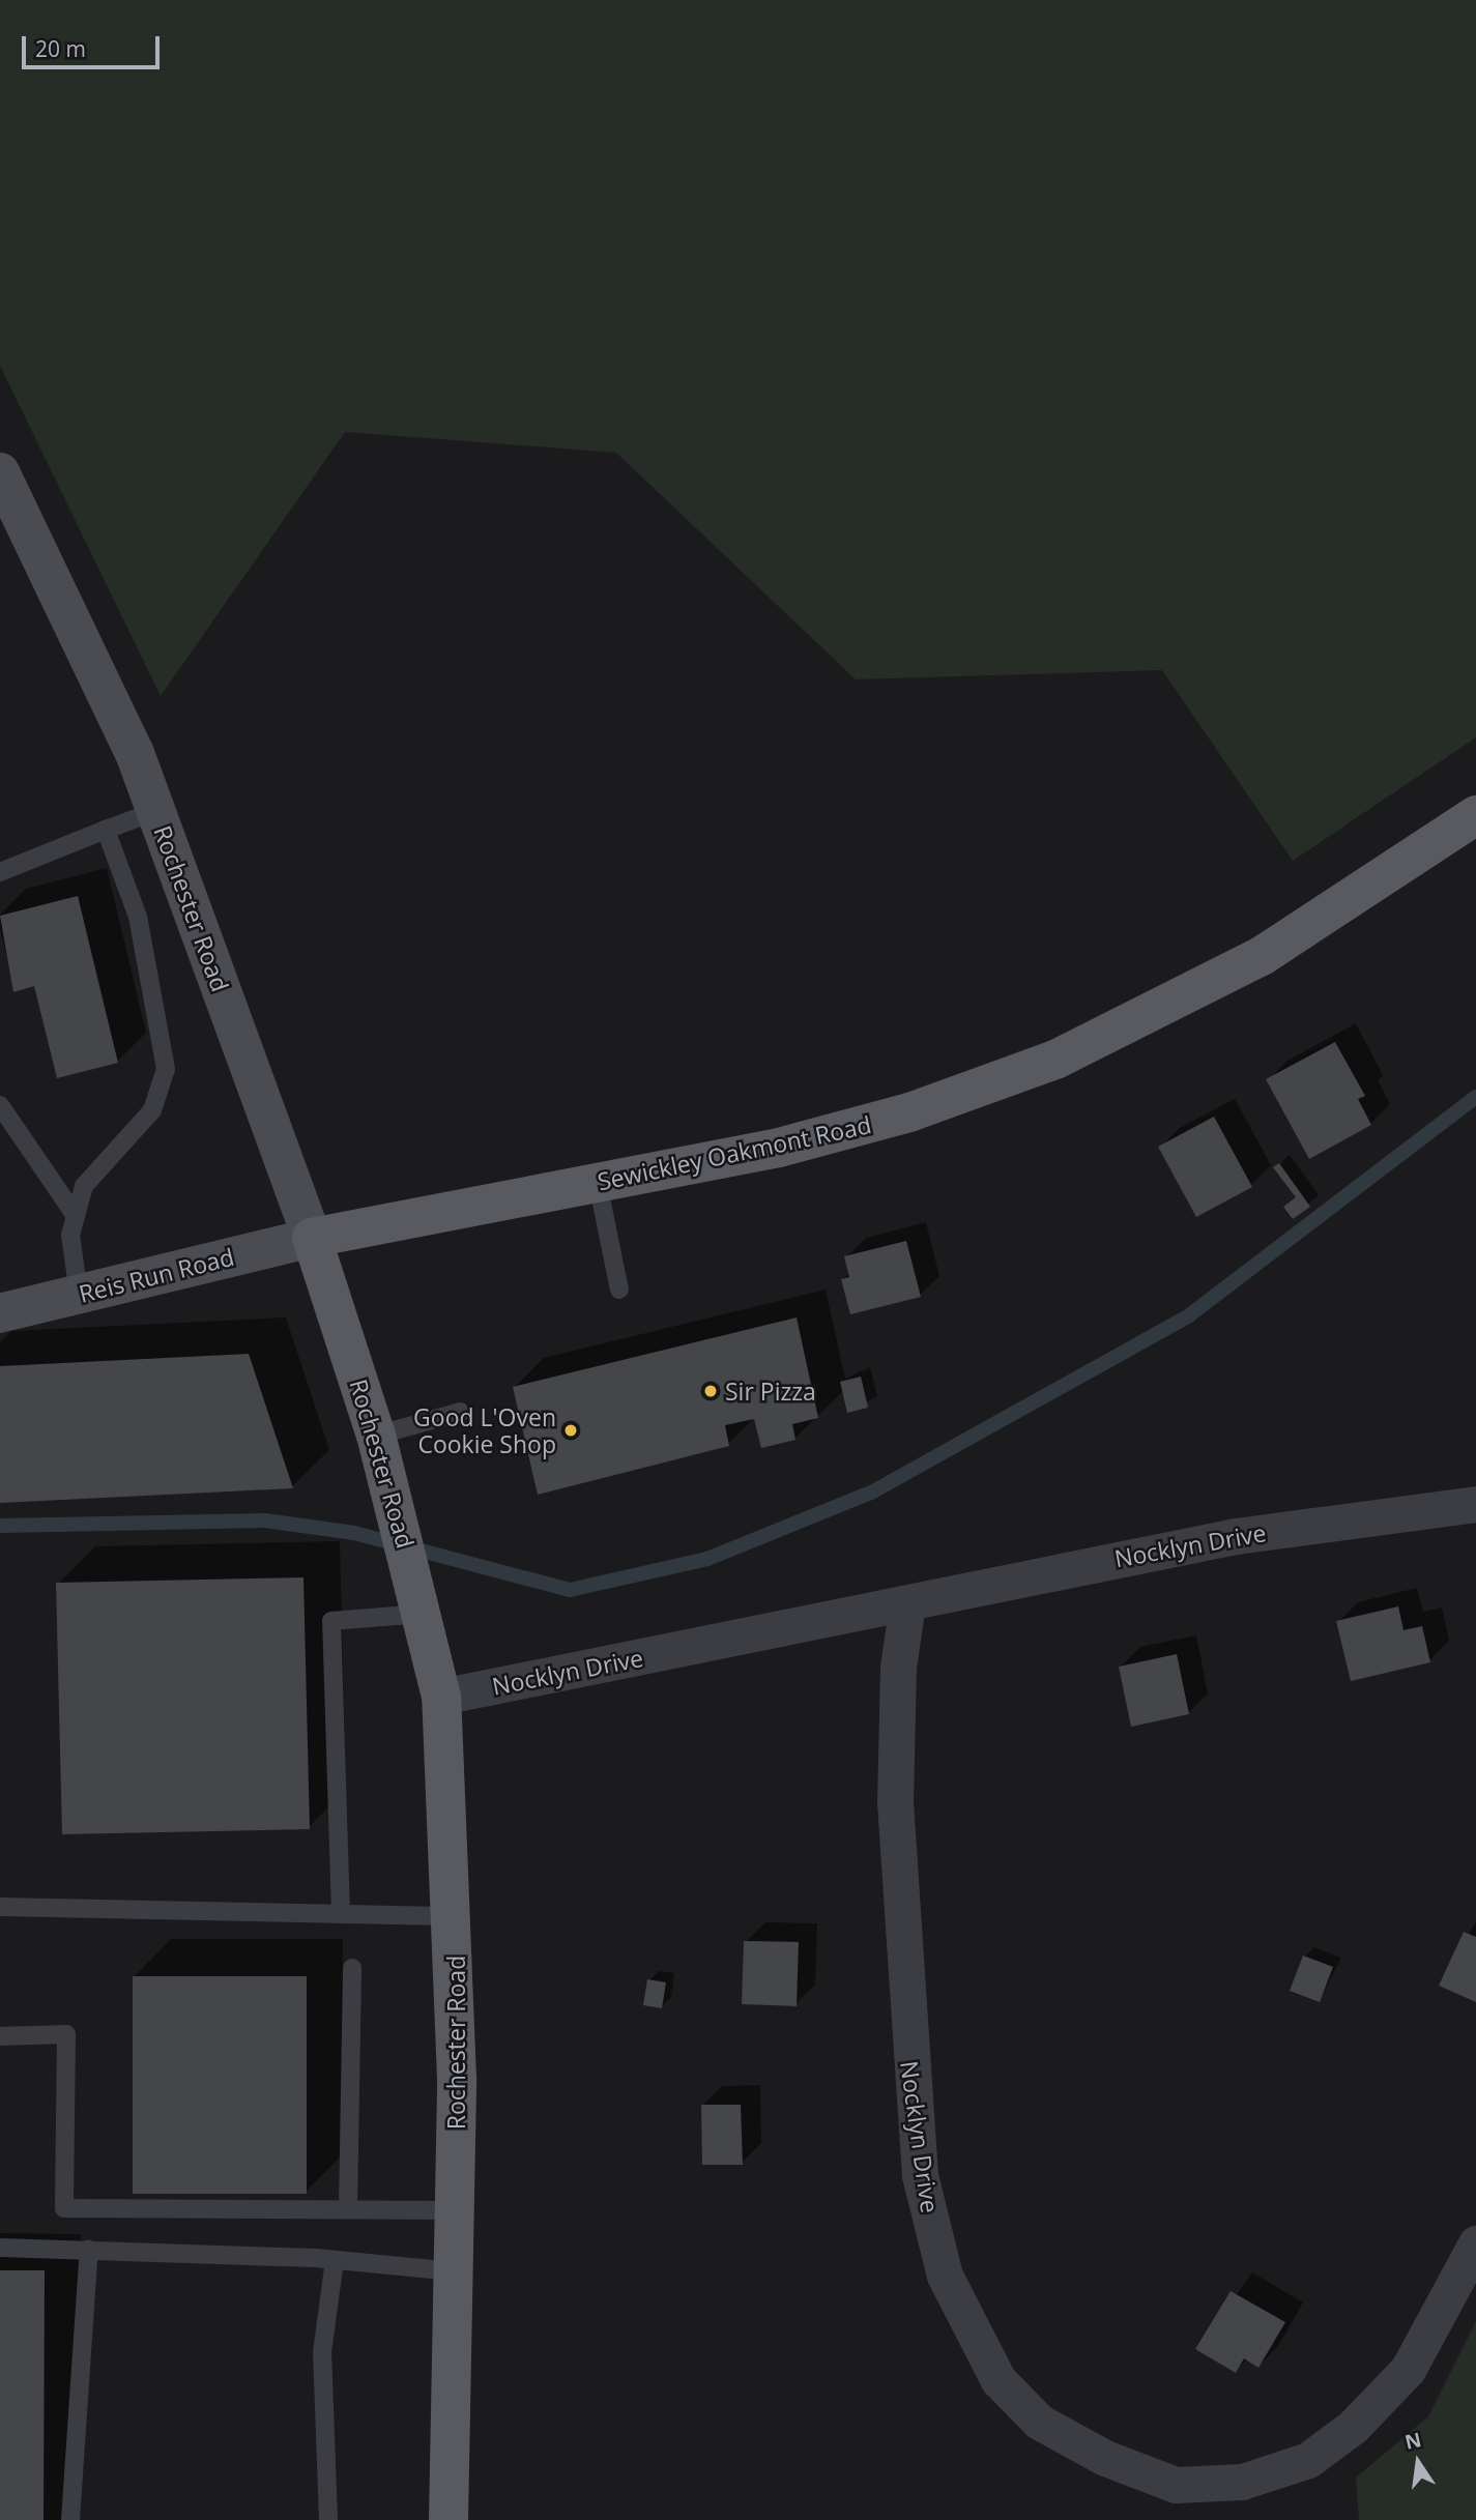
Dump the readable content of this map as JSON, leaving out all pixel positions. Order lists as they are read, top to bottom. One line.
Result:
{"streets":{"main road":["Rochester Road","Sewickley Oakmont Road"],"street":["Reis Run Road","Nocklyn Drive"]},"crossings":[["Rochester Road","Sewickley Oakmont Road"],["Rochester Road","Reis Run Road"],["Rochester Road","Nocklyn Drive"],["Sewickley Oakmont Road","Reis Run Road"]],"places":["Sir Pizza","Good L'Oven Cookie Shop"],"scale_bar":"20 m","north":"top"}
